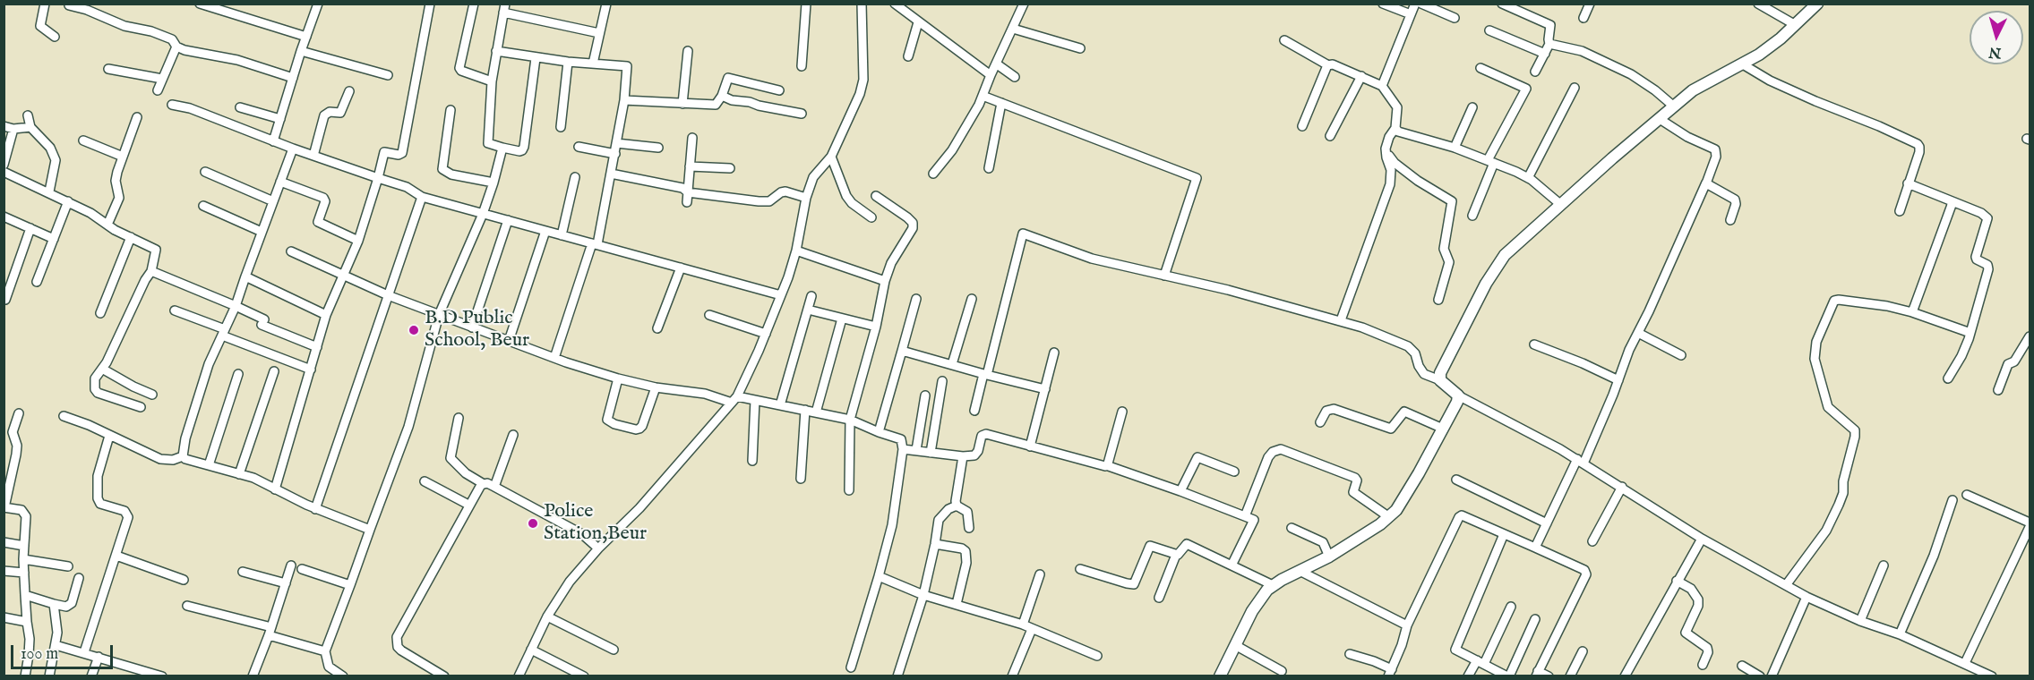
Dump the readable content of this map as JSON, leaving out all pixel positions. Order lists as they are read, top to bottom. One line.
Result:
{"places":["B.D Public School, Beur","Police Station,Beur"],"scale_bar":"100 m","north":"bottom"}
